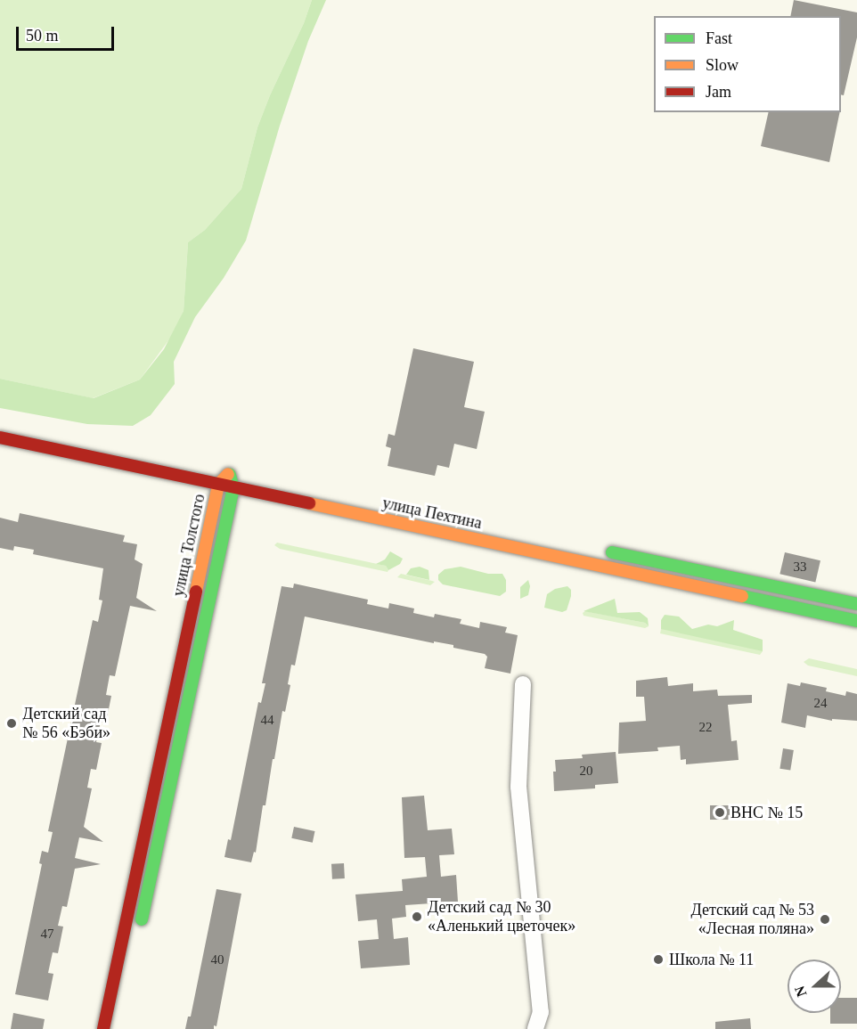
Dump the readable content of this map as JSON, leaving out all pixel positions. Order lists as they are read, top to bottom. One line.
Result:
{"streets":{"street":["улица Пехтина","улица Толстого"]},"crossings":[["улица Пехтина","улица Толстого"]],"places":["Детский сад № 56 «Бэби»","ВНС № 15","Детский сад № 30 «Аленький цветочек»","Детский сад № 53 «Лесная поляна»","Школа № 11"],"house_numbers":["33","24","44","22","20","47","40"],"legend":["Fast","Slow","Jam"],"scale_bar":"50 m","north":"left"}
